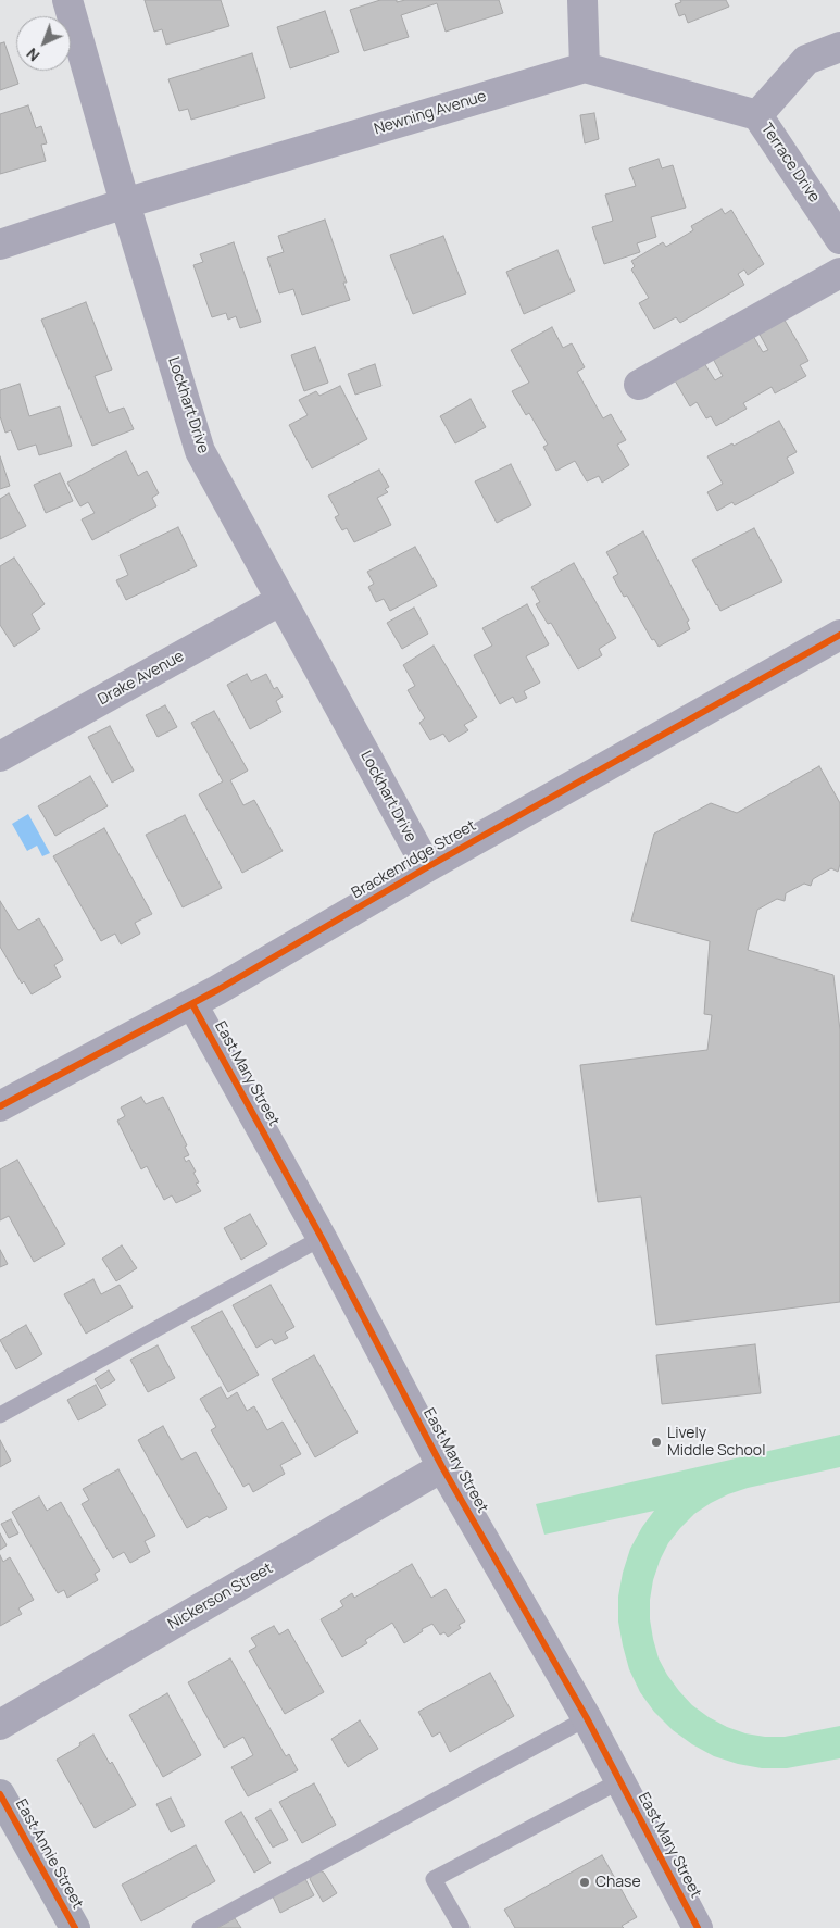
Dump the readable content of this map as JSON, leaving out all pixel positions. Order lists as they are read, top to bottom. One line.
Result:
{"streets":{"street":["Newning Avenue","Terrace Drive","Lockhart Drive","Drake Avenue","Brackenridge Street","East Mary Street","Nickerson Street","East Annie Street"]},"crossings":[["Newning Avenue","Lockhart Drive"],["Lockhart Drive","Drake Avenue"],["Lockhart Drive","Brackenridge Street"],["Brackenridge Street","East Mary Street"],["East Mary Street","Nickerson Street"]],"places":["Lively Middle School","Chase"],"north":"bottom left"}
